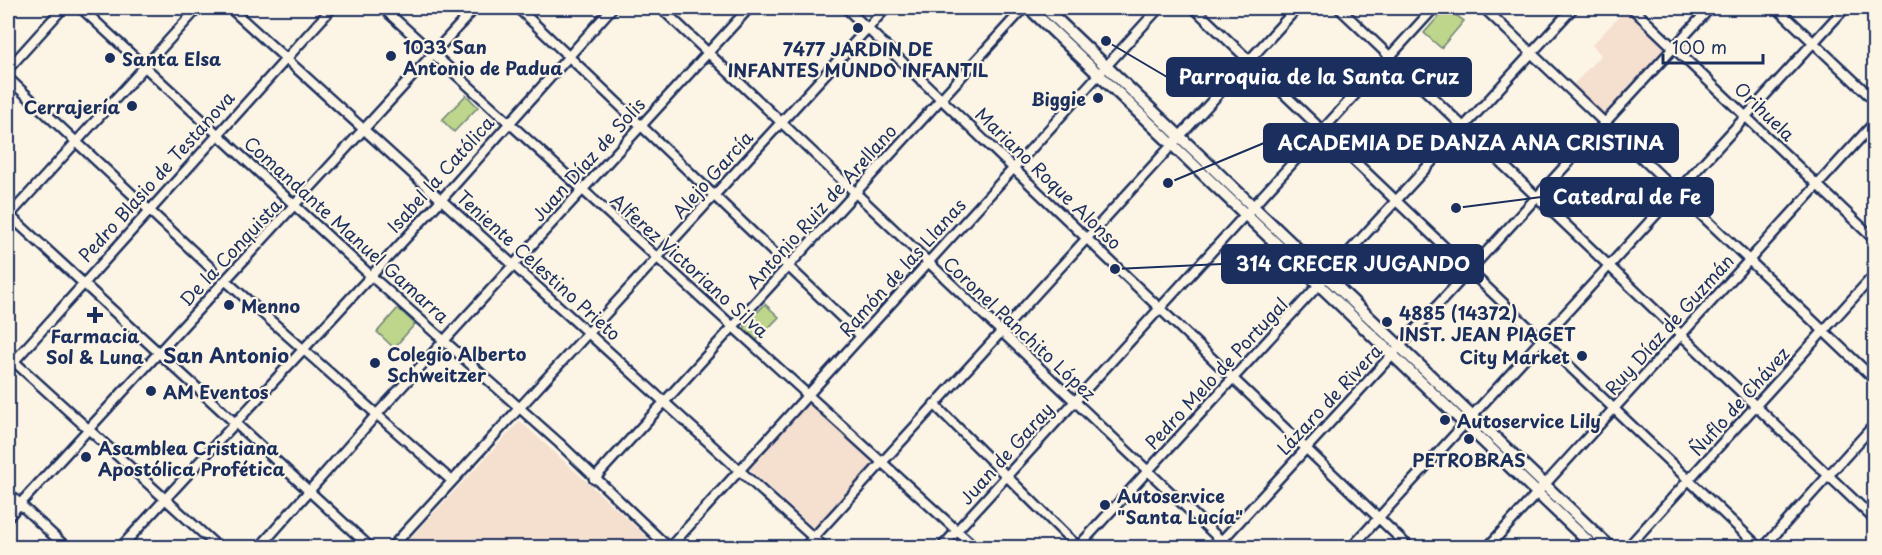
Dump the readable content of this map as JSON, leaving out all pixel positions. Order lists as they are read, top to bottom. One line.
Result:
{"streets":{"street":["Orihuela","Juan Díaz de Solis","Isabel la Católica","Alejo García","Pedro Blasio de Testanova","Mariano Roque Alonso","Antonio Ruiz de Arellano","Comandante Manuel Gamarra","De la Conquista","Teniente Celestino Prieto","Alferez Victoriano Silva","Ramón de las Llanas","Ruy Díaz de Guzmán","Coronel Panchito López","Pedro Melo de Portugal","Lázaro de Rivera","Ñuflo de Chávez","Juan de Garay"]},"crossings":[["Orihuela","Ruy Díaz de Guzmán"],["Orihuela","Lázaro de Rivera"],["Juan Díaz de Solis","Comandante Manuel Gamarra"],["Juan Díaz de Solis","Teniente Celestino Prieto"],["Juan Díaz de Solis","Alferez Victoriano Silva"],["Juan Díaz de Solis","Coronel Panchito López"],["Isabel la Católica","Comandante Manuel Gamarra"],["Isabel la Católica","Teniente Celestino Prieto"],["Isabel la Católica","Alferez Victoriano Silva"],["Alejo García","Mariano Roque Alonso"],["Alejo García","Comandante Manuel Gamarra"],["Alejo García","Teniente Celestino Prieto"],["Alejo García","Alferez Victoriano Silva"],["Alejo García","Coronel Panchito López"],["Pedro Blasio de Testanova","Comandante Manuel Gamarra"],["Pedro Blasio de Testanova","Teniente Celestino Prieto"],["Mariano Roque Alonso","Antonio Ruiz de Arellano"],["Mariano Roque Alonso","Ramón de las Llanas"],["Mariano Roque Alonso","Pedro Melo de Portugal"],["Mariano Roque Alonso","Lázaro de Rivera"],["Mariano Roque Alonso","Juan de Garay"],["Antonio Ruiz de Arellano","Comandante Manuel Gamarra"],["Antonio Ruiz de Arellano","Teniente Celestino Prieto"],["Antonio Ruiz de Arellano","Alferez Victoriano Silva"],["Antonio Ruiz de Arellano","Coronel Panchito López"],["Comandante Manuel Gamarra","De la Conquista"],["Comandante Manuel Gamarra","Ramón de las Llanas"],["De la Conquista","Teniente Celestino Prieto"],["De la Conquista","Alferez Victoriano Silva"],["Teniente Celestino Prieto","Ramón de las Llanas"],["Alferez Victoriano Silva","Ramón de las Llanas"],["Alferez Victoriano Silva","Juan de Garay"],["Ramón de las Llanas","Coronel Panchito López"],["Coronel Panchito López","Pedro Melo de Portugal"],["Coronel Panchito López","Lázaro de Rivera"],["Coronel Panchito López","Juan de Garay"]],"districts":["San Antonio"],"places":{"other":["7477 JARDIN DE INFANTES MUNDO INFANTIL","Parroquia de la Santa Cruz","1033 San Antonio de Padua","Santa Elsa","Biggie","Cerrajería","ACADEMIA DE DANZA ANA CRISTINA","Catedral de Fe","314 CRECER JUGANDO","Menno","4885 (14372) INST. JEAN PIAGET","City Market","Colegio Alberto Schweitzer","AM Eventos","Autoservice Lily","PETROBRAS","Asamblea Cristiana Apostólica Profética","Autoservice \"Santa Lucía\""],"health":["Farmacia Sol & Luna"]},"scale_bar":"100 m"}
